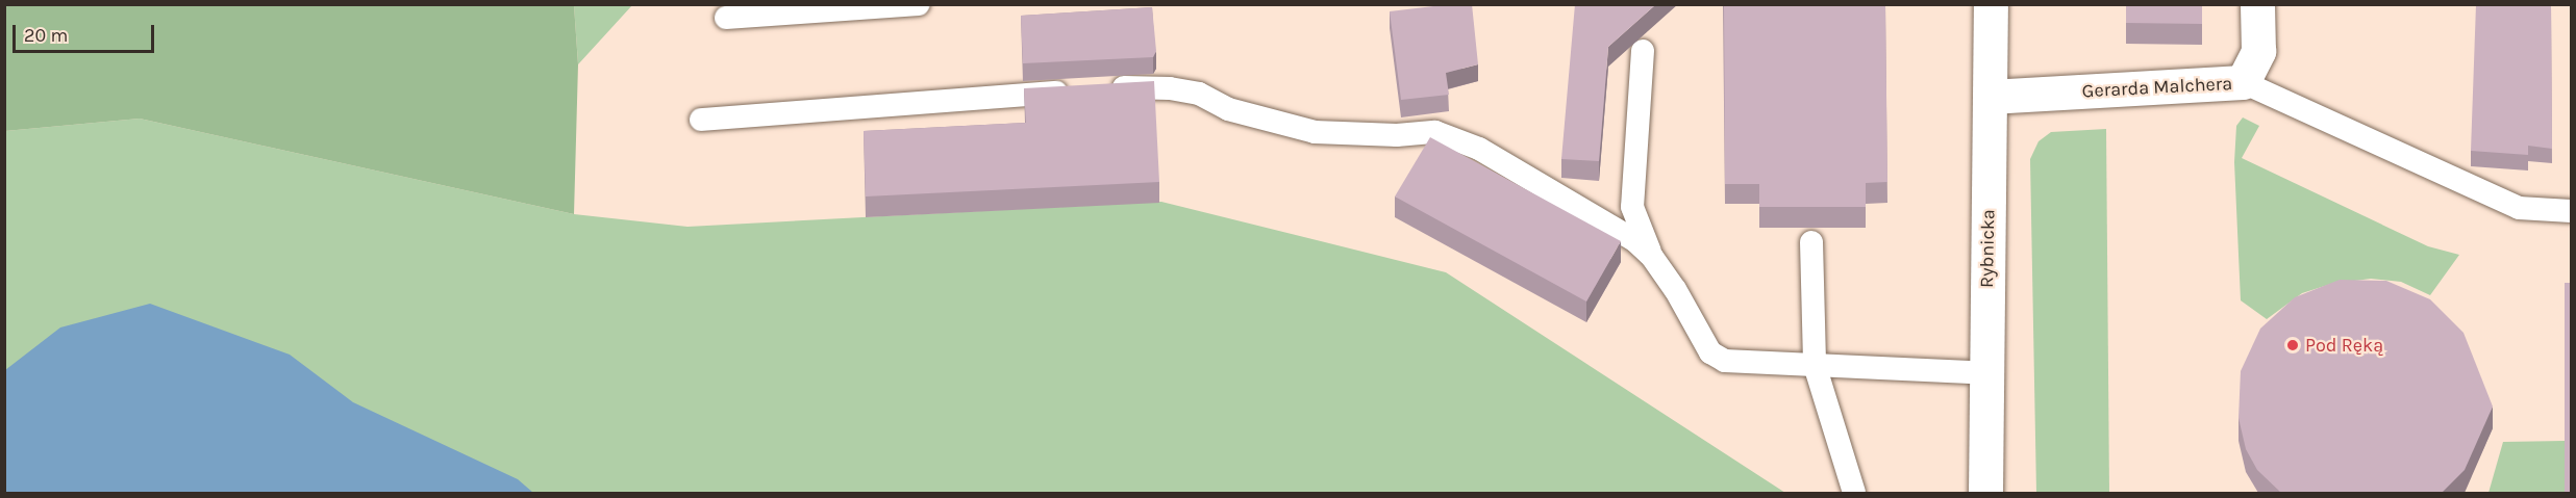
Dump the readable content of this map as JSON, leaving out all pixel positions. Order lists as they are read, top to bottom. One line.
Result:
{"streets":{"street":["Gerarda Malchera","Rybnicka"]},"crossings":[["Gerarda Malchera","Rybnicka"]],"places":["Pod Ręką"],"scale_bar":"20 m"}
